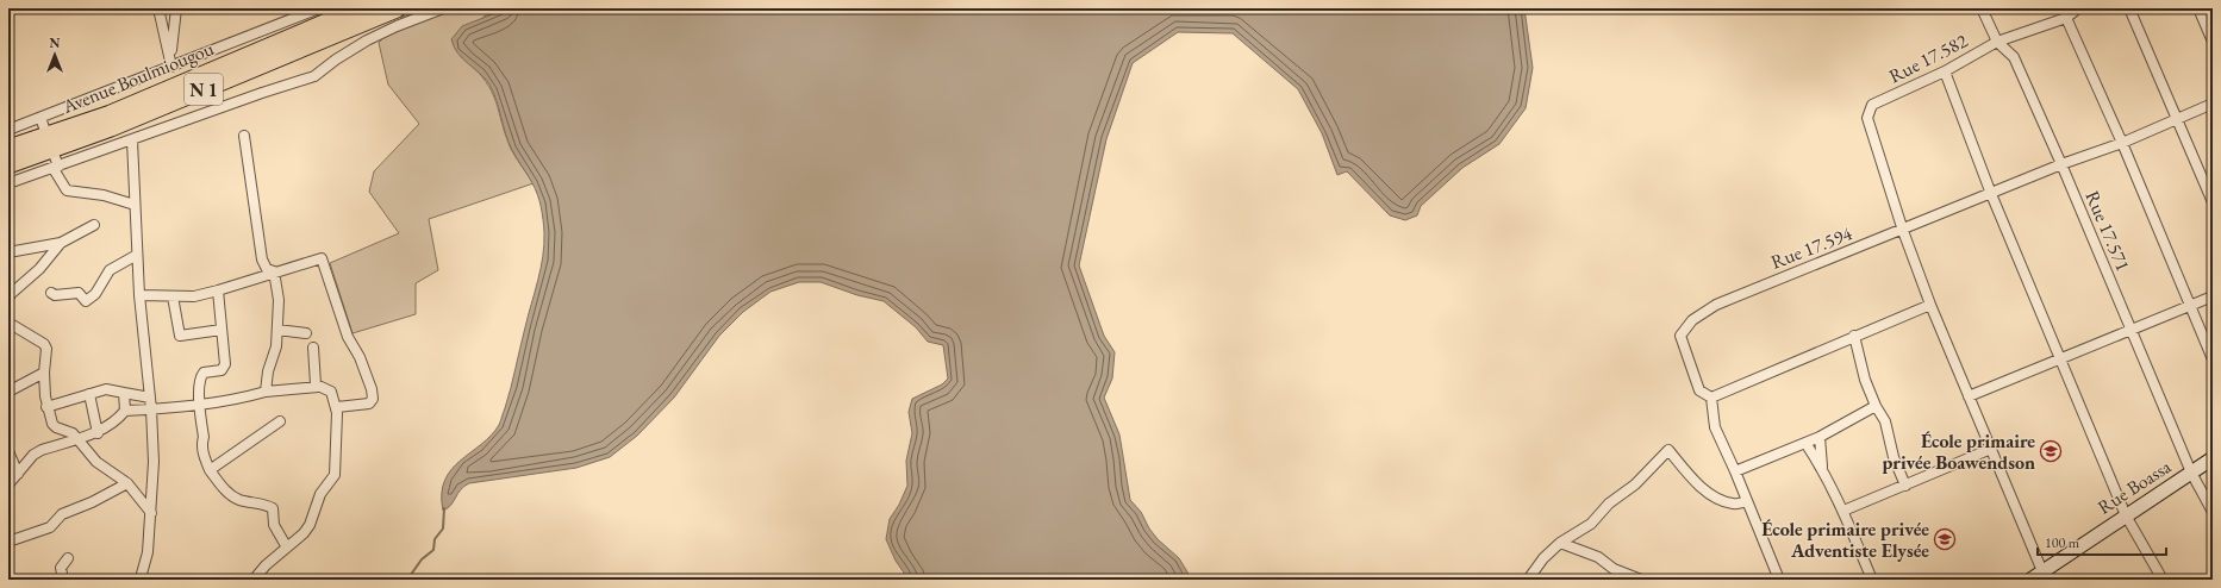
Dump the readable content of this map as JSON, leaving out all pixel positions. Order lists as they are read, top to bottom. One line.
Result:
{"streets":{"highway":["Avenue Boulmiougou","N 1"],"street":["Rue 17.582","Rue 17.571","Rue 17.594","Rue Boassa"]},"crossings":[["Rue 17.582","Rue 17.571"],["Rue 17.582","Rue 17.594"],["Rue 17.571","Rue 17.594"],["Rue 17.571","Rue Boassa"]],"places":{"school or university":["École primaire privée Boawendson","École primaire privée Adventiste Elysée"]},"scale_bar":"100 m","north":"top"}
